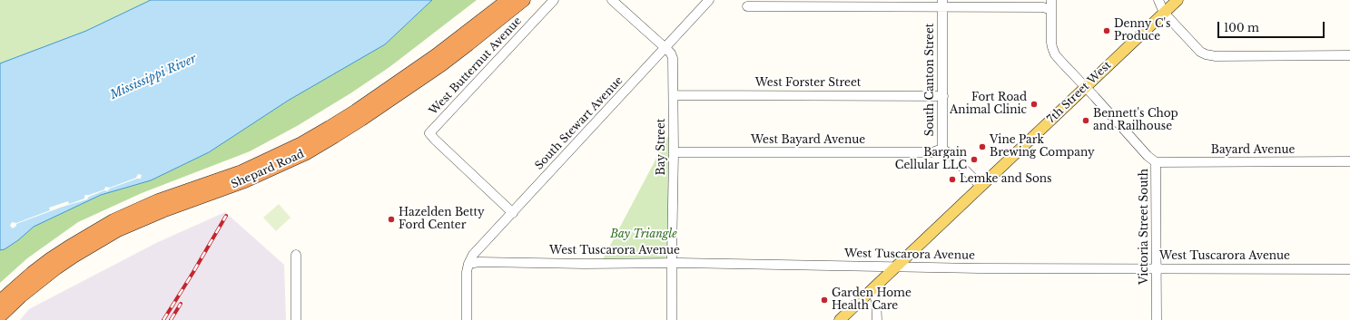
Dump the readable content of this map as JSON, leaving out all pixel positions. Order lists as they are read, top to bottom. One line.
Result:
{"streets":{"highway":["Shepard Road"],"main road":["7th Street West"],"street":["West Butternut Avenue","South Canton Street","West Forster Street","South Stewart Avenue","West Bayard Avenue","Bay Street","Bayard Avenue","Victoria Street South","West Tuscarora Avenue"]},"crossings":[["West Butternut Avenue","South Stewart Avenue"],["South Canton Street","West Forster Street"],["South Canton Street","7th Street West"],["South Canton Street","West Bayard Avenue"],["West Forster Street","Bay Street"],["7th Street West","Victoria Street South"],["7th Street West","West Tuscarora Avenue"],["South Stewart Avenue","Bay Street"],["South Stewart Avenue","West Tuscarora Avenue"],["West Bayard Avenue","Bay Street"],["Bay Street","West Tuscarora Avenue"],["Bayard Avenue","Victoria Street South"],["Victoria Street South","West Tuscarora Avenue"]],"water":["Mississippi River"],"parks":["Bay Triangle"],"places":["Denny C's Produce","Fort Road Animal Clinic","Bennett's Chop and Railhouse","Vine Park Brewing Company","Bargain Cellular LLC","Lemke and Sons","Hazelden Betty Ford Center","Garden Home Health Care"],"scale_bar":"100 m"}
